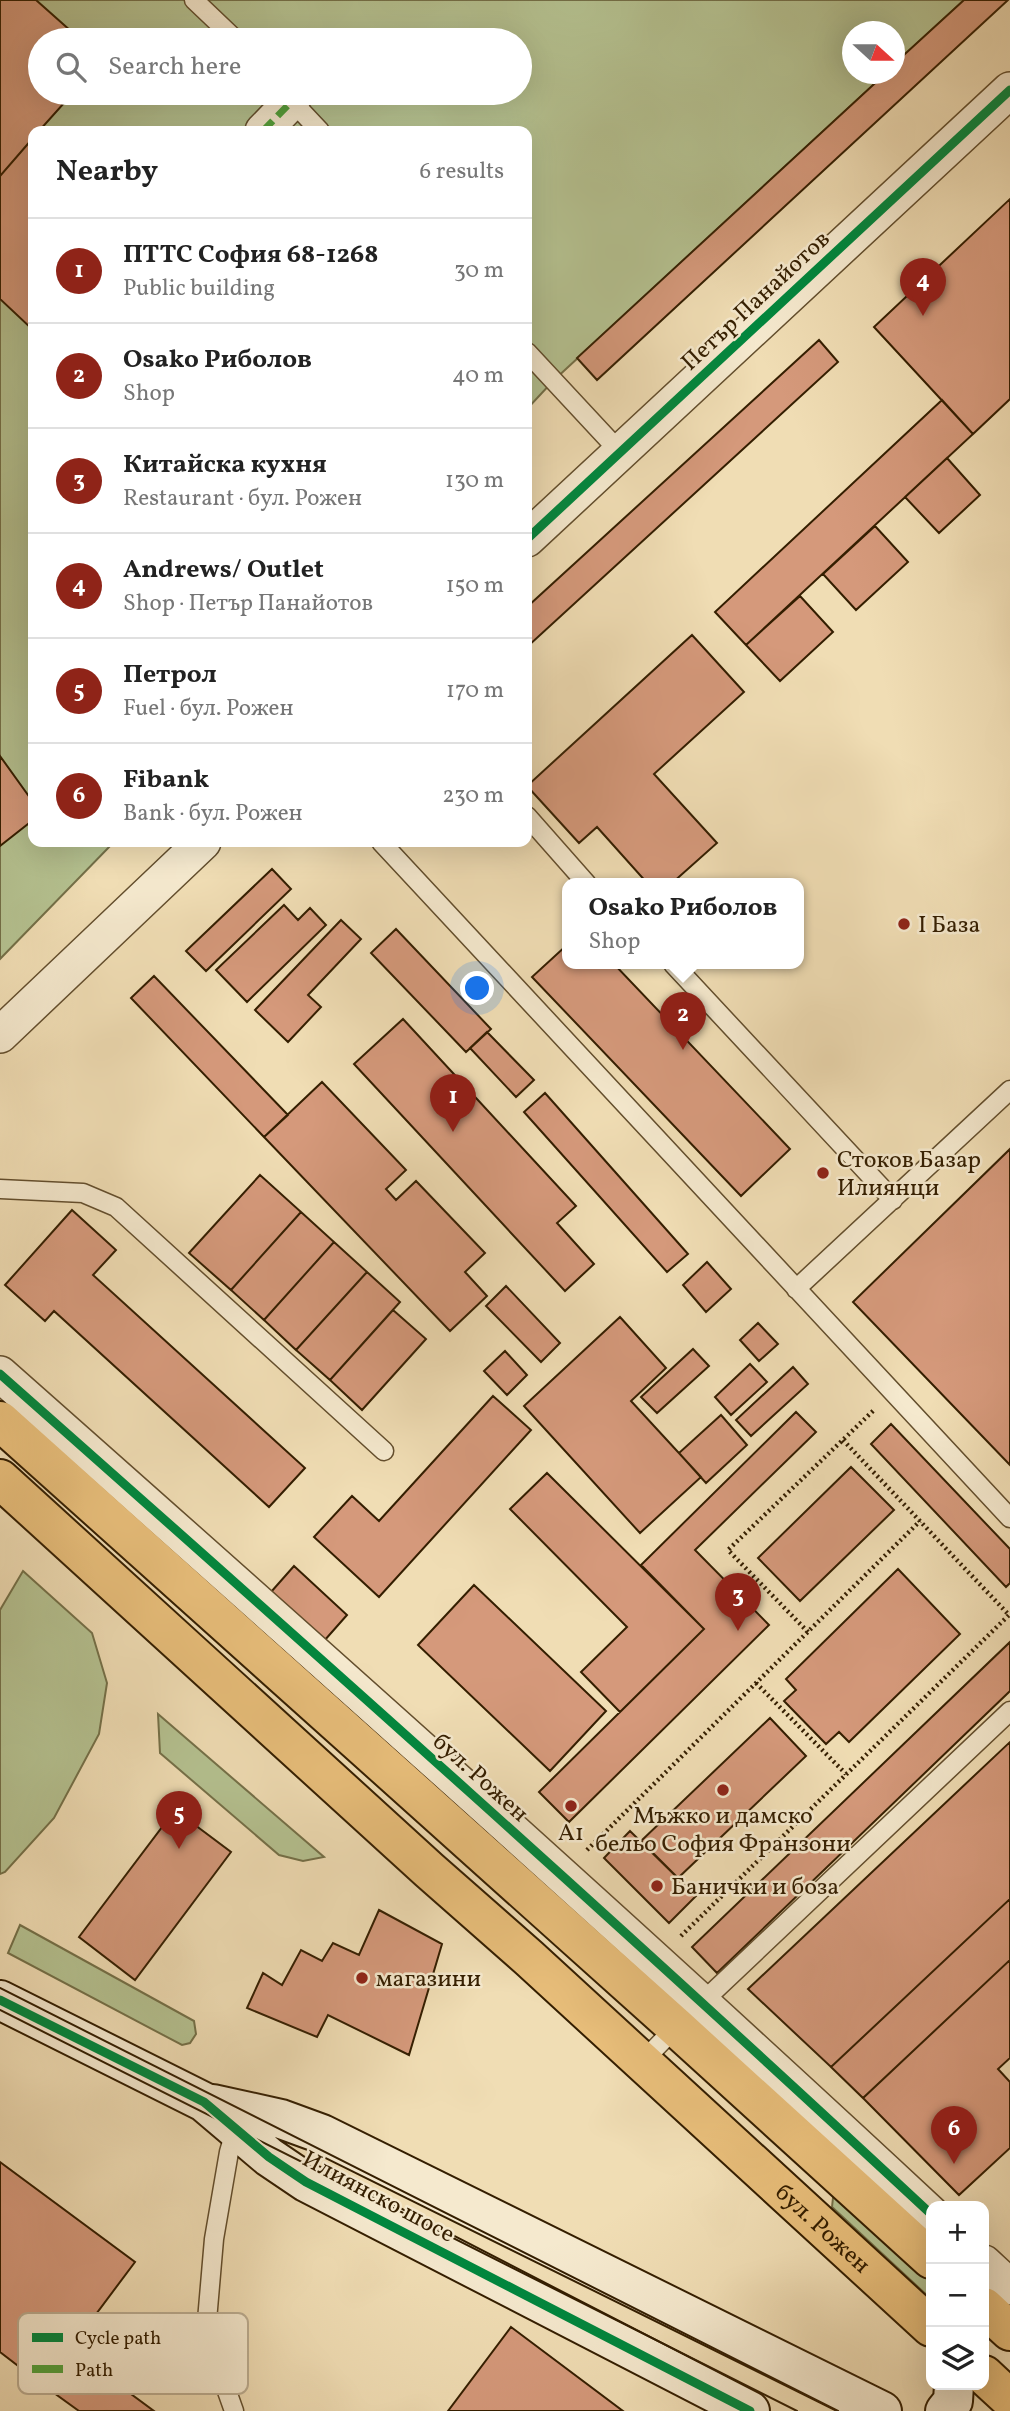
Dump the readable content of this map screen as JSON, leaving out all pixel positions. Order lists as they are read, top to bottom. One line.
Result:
{"streets":{"main road":["бул. Рожен"],"street":["Петър Панайотов","Илиянско шосе"]},"places":["I База","Стоков Базар Илиянци","Мъжко и дамско бельо София Франзони","A1","Банички и боза","магазини"],"legend":["Cycle path","Path"],"north":"right","page":{"search":"Search here","heading":["Nearby","6 results"],"list":[{"mark":"1","name":"ПТТС София 68-1268","note":"Public building","value":"30 m"},{"mark":"2","name":"Osako Риболов","note":"Shop","value":"40 m"},{"mark":"3","name":"Китайска кухня","note":"Restaurant · бул. Рожен","value":"130 m"},{"mark":"4","name":"Andrews/ Outlet","note":"Shop · Петър Панайотов","value":"150 m"},{"mark":"5","name":"Петрол","note":"Fuel · бул. Рожен","value":"170 m"},{"mark":"6","name":"Fibank","note":"Bank · бул. Рожен","value":"230 m"}],"pins":["4","2","1","3","5","6"],"popup":["Osako Риболов","Shop"],"map_buttons":["+","−"]}}
